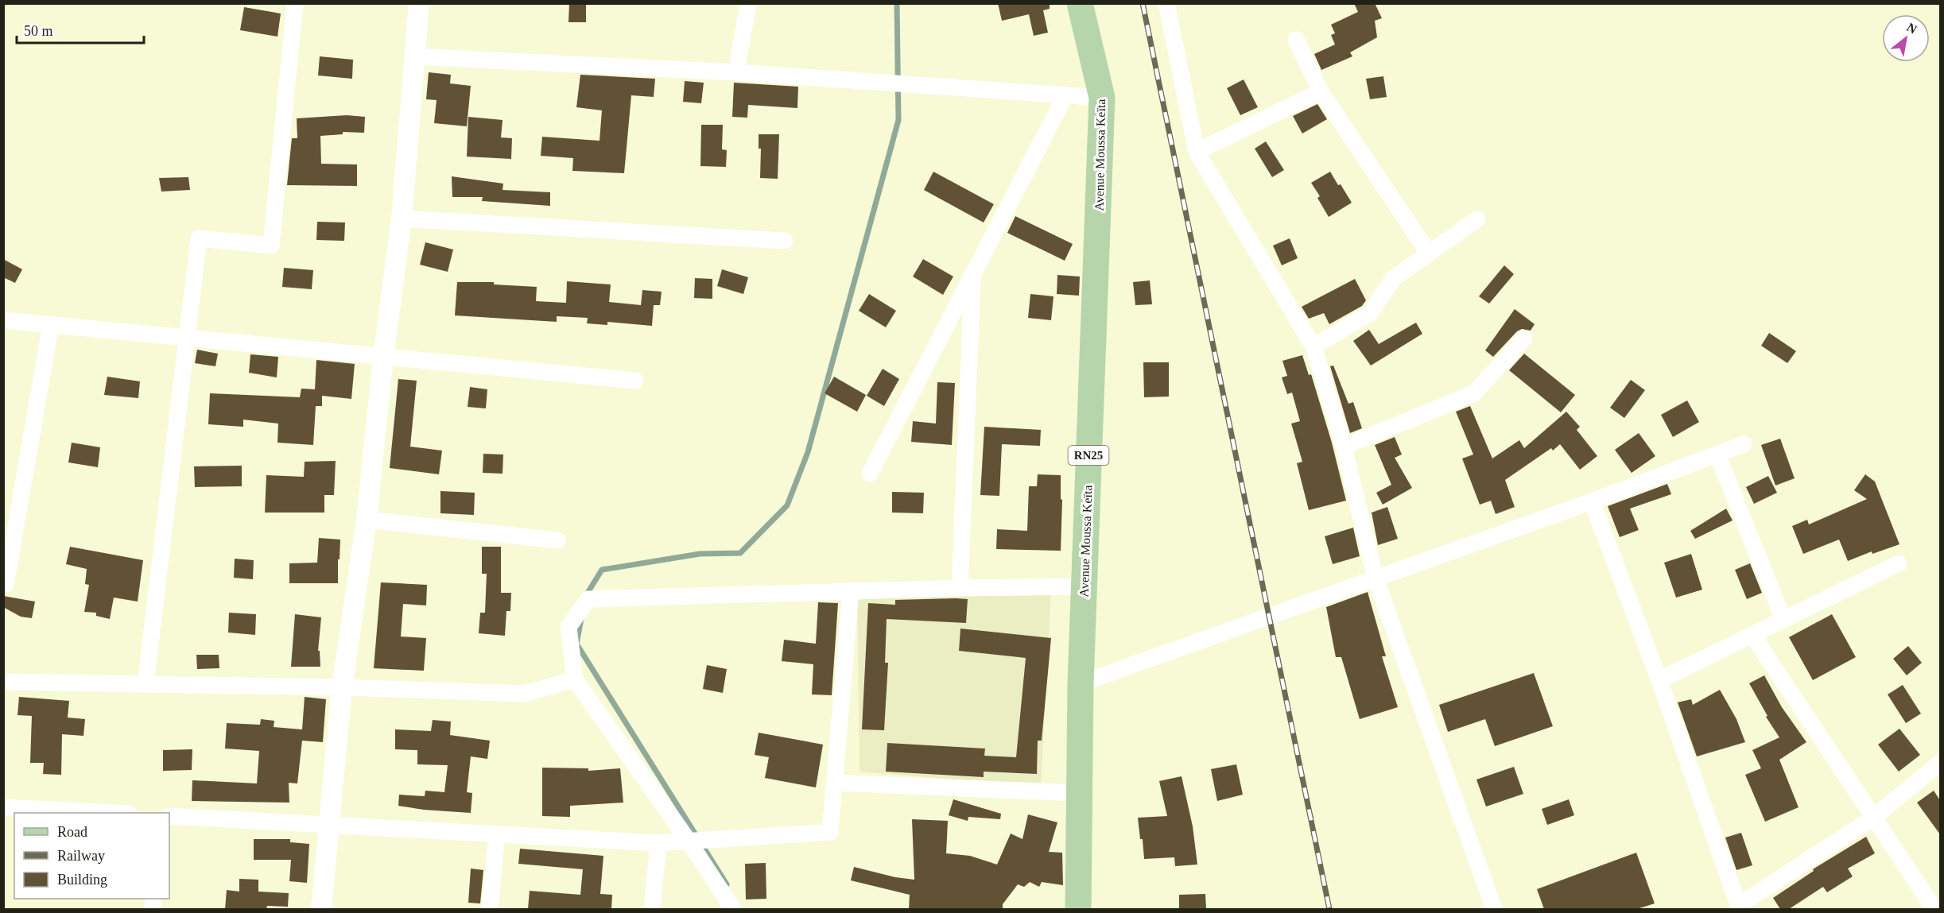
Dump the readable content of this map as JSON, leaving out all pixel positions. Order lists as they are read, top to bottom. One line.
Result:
{"streets":{"main road":["Avenue Moussa Keïta","RN25"]},"legend":["Road","Railway","Building"],"scale_bar":"50 m","north":"top right"}
